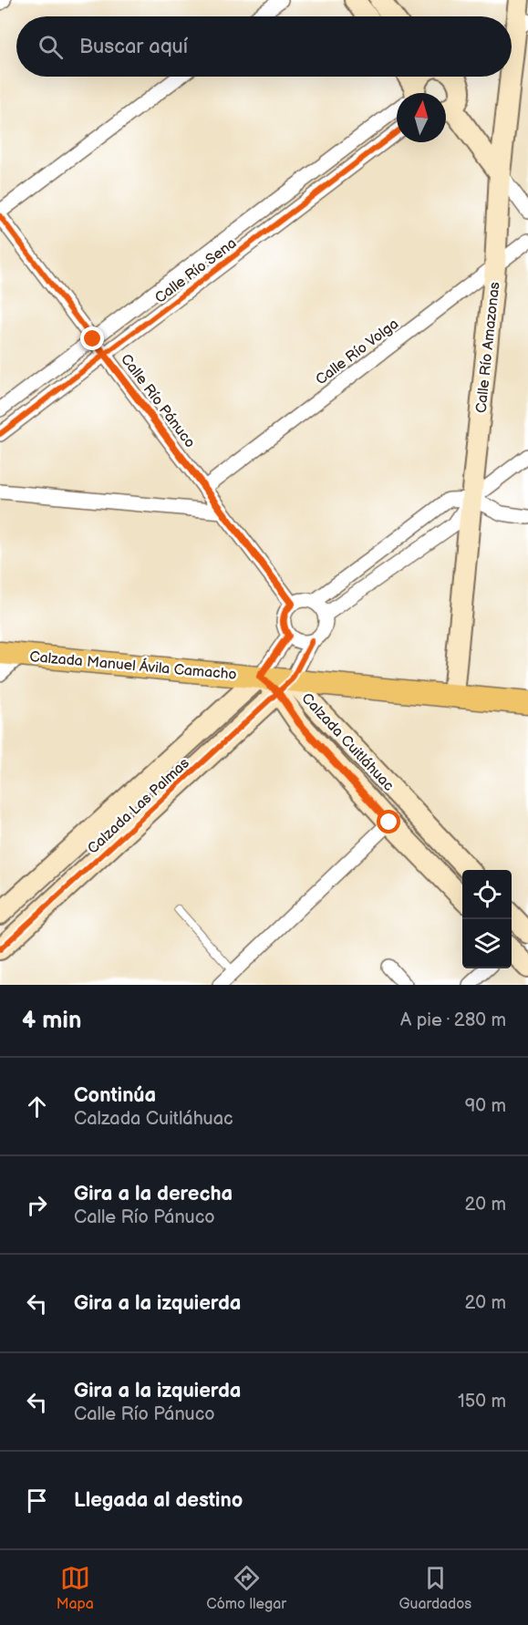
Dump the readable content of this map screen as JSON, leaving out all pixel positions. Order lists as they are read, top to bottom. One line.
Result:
{"streets":{"main road":["Calzada Manuel Ávila Camacho"],"street":["Calle Río Sena","Calle Río Amazonas","Calle Río Volga","Calle Río Pánuco","Calzada Cuitláhuac","Calzada Las Palmas"]},"crossings":[["Calle Río Sena","Calle Río Pánuco"],["Calle Río Amazonas","Calle Río Volga"],["Calle Río Amazonas","Calzada Manuel Ávila Camacho"],["Calle Río Volga","Calle Río Pánuco"],["Calzada Manuel Ávila Camacho","Calzada Cuitláhuac"],["Calzada Manuel Ávila Camacho","Calzada Las Palmas"],["Calzada Cuitláhuac","Calzada Las Palmas"]],"north":"top","page":{"search":"Buscar aquí","heading":["4 min","A pie · 280 m"],"list":[["Continúa","Calzada Cuitláhuac","90 m"],["Gira a la derecha","Calle Río Pánuco","20 m"],["Gira a la izquierda","20 m"],["Gira a la izquierda","Calle Río Pánuco","150 m"],"Llegada al destino"],"nav":["Mapa","Cómo llegar","Guardados"]}}
